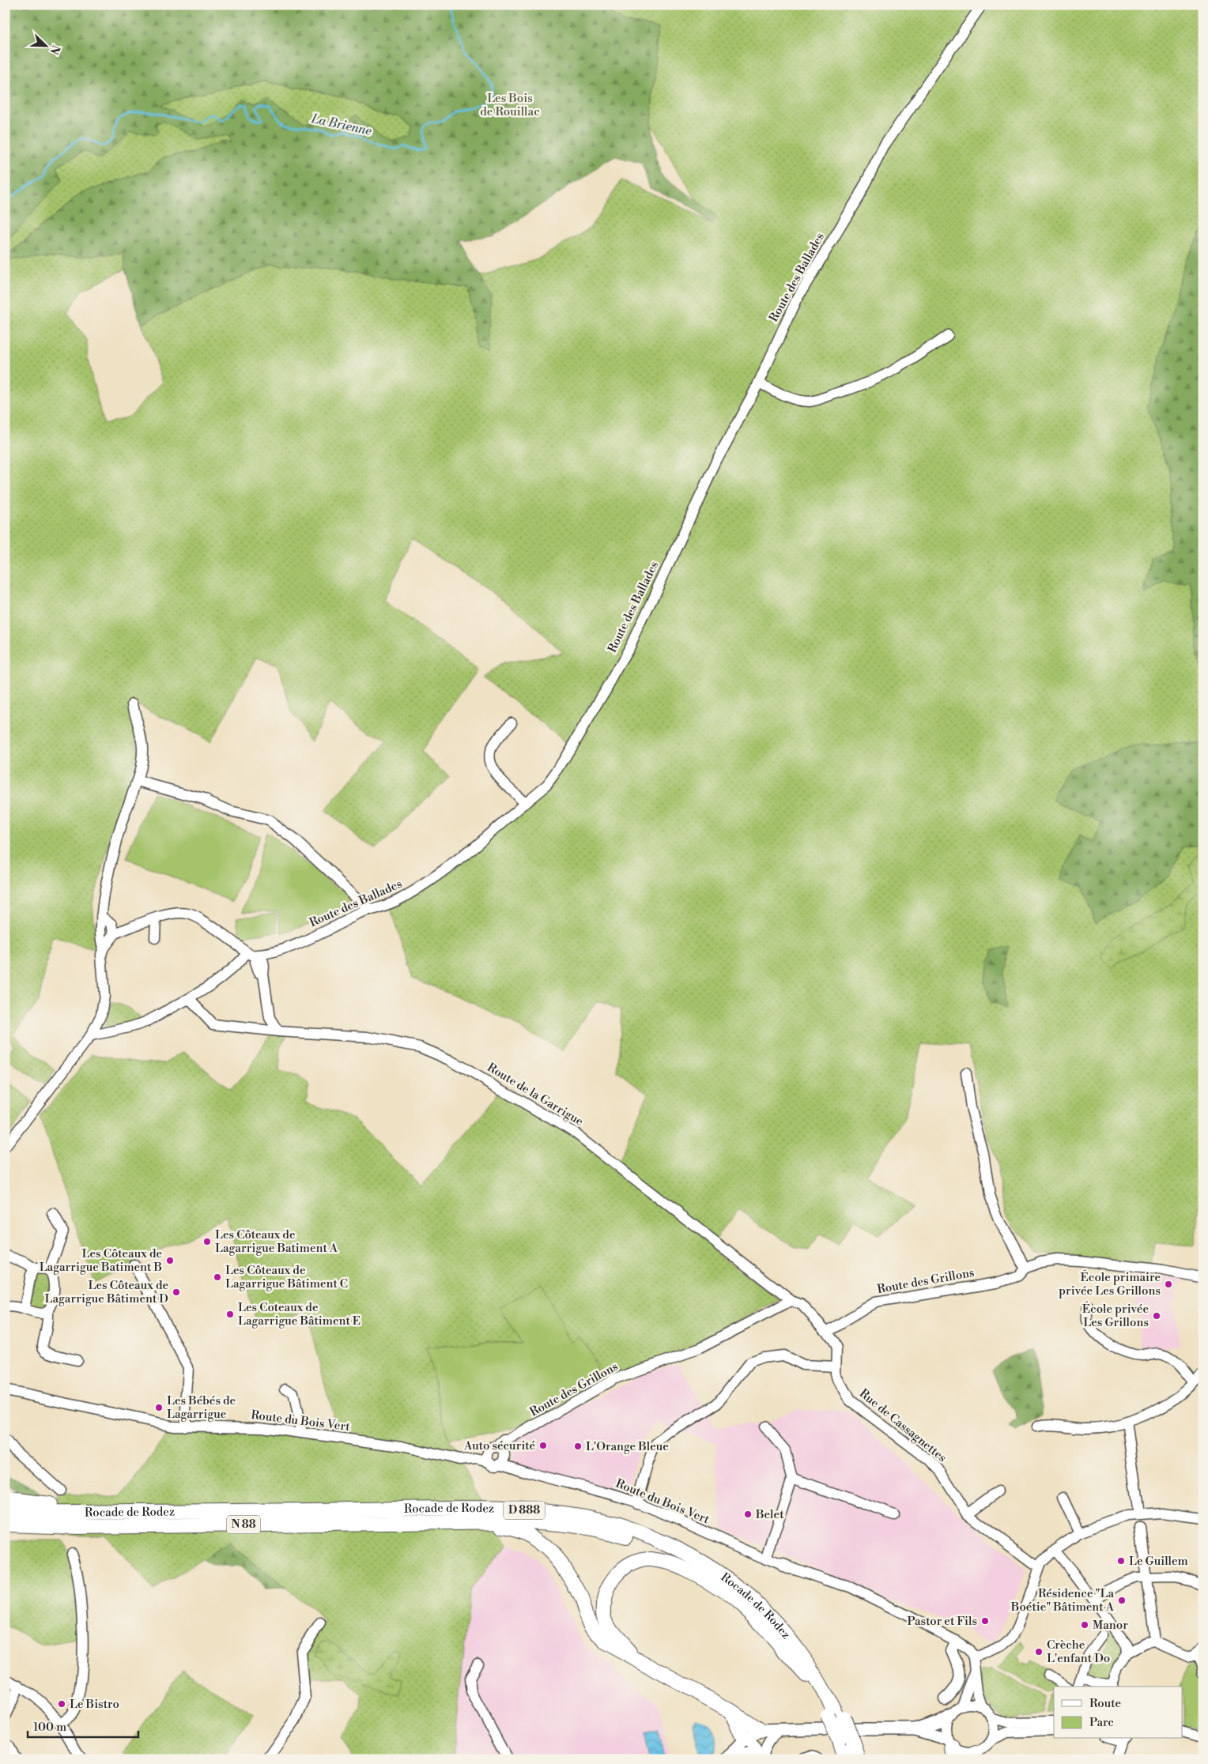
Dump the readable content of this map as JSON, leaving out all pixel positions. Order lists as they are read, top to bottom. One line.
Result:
{"streets":{"highway":["Rocade de Rodez","D 888","N 88"],"street":["Route des Ballades","Route de la Garrigue","Route des Grillons","Route du Bois Vert","Rue de Cassagnettes"]},"crossings":[["Route de la Garrigue","Route des Grillons"],["Route des Grillons","Route du Bois Vert"],["Route des Grillons","Rue de Cassagnettes"]],"water":["La Brienne"],"parks":["Les Bois de Rouillac"],"places":["Les Côteaux de Lagarrigue Batiment A","Les Côteaux de Lagarrigue Batiment B","Les Côteaux de Lagarrigue Bâtiment C","École primaire privée Les Grillons","Les Côteaux de Lagarrigue Bâtiment D","Les Coteaux de Lagarrigue Bâtiment E","École privée Les Grillons","Les Bébés de Lagarrigue","Auto sécurité","L'Orange Bleue","Belet","Le Guillem","Résidence \"La Boétie\" Bâtiment A","Pastor et Fils","Manor","Crèche L'enfant Do","Le Bistro"],"legend":["Route","Parc"],"scale_bar":"100 m","north":"bottom right"}
